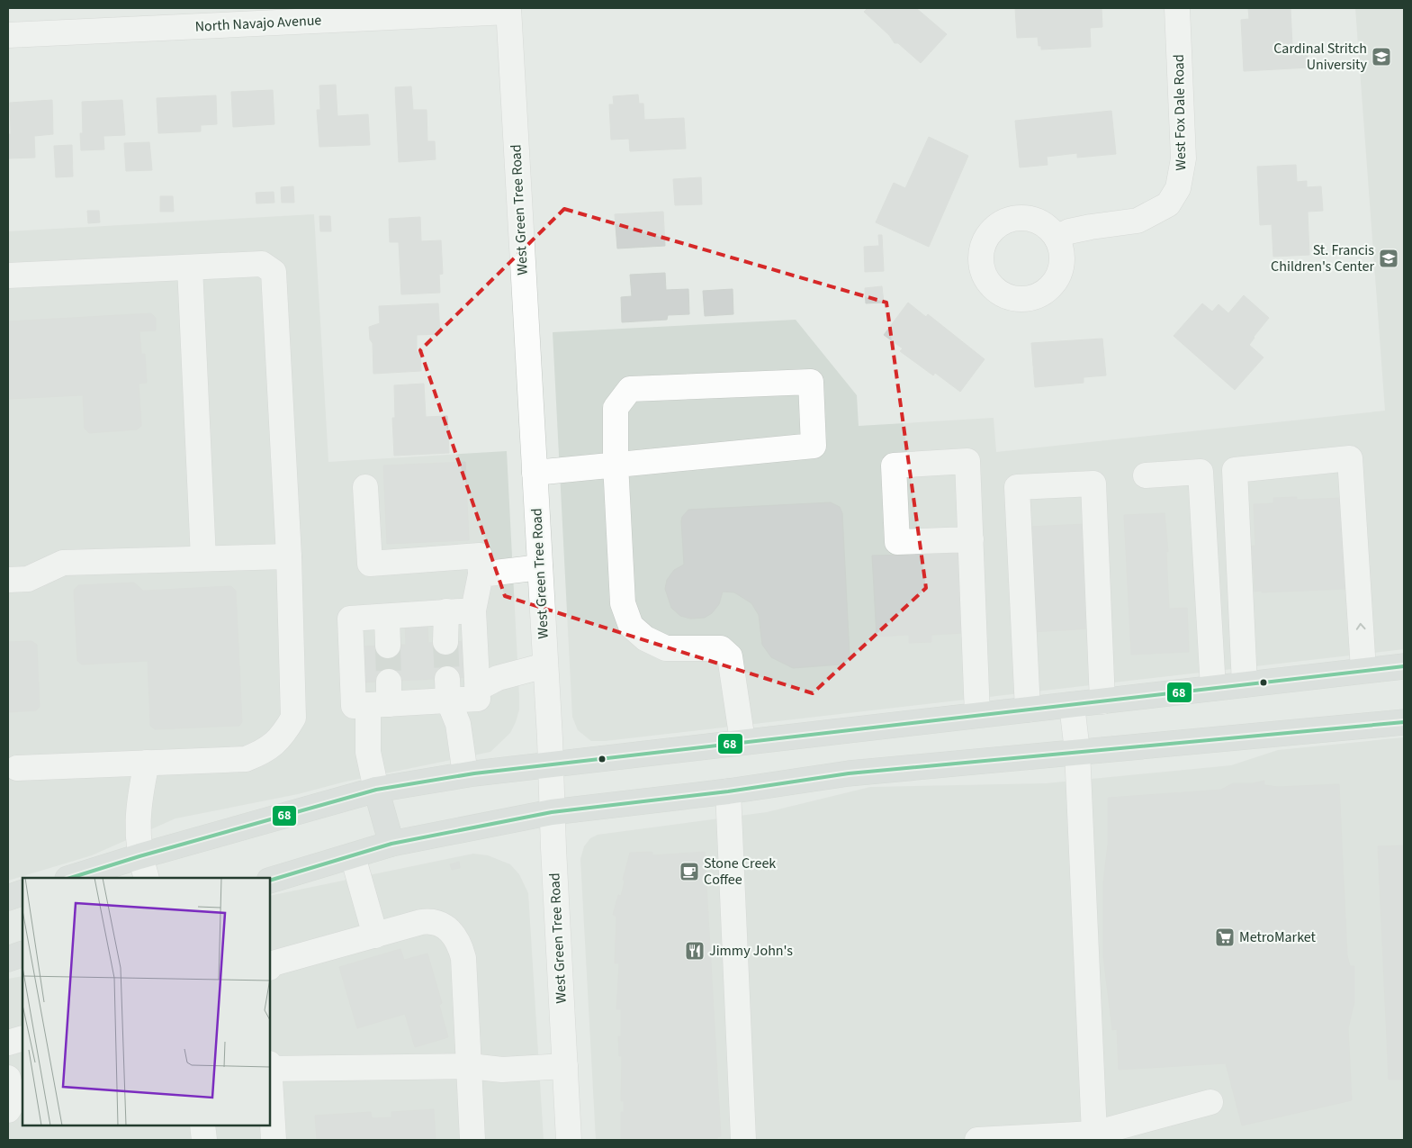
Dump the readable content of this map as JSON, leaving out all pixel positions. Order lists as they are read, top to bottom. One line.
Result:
{"streets":{"street":["North Navajo Avenue","West Fox Dale Road","West Green Tree Road"]},"crossings":[["North Navajo Avenue","West Green Tree Road"]],"places":{"school or university":["Cardinal Stritch University","St. Francis Children's Center"],"cafe":["Stone Creek Coffee"],"supermarket":["MetroMarket"],"restaurant":["Jimmy John's"]},"lines":["transit line 68"]}
